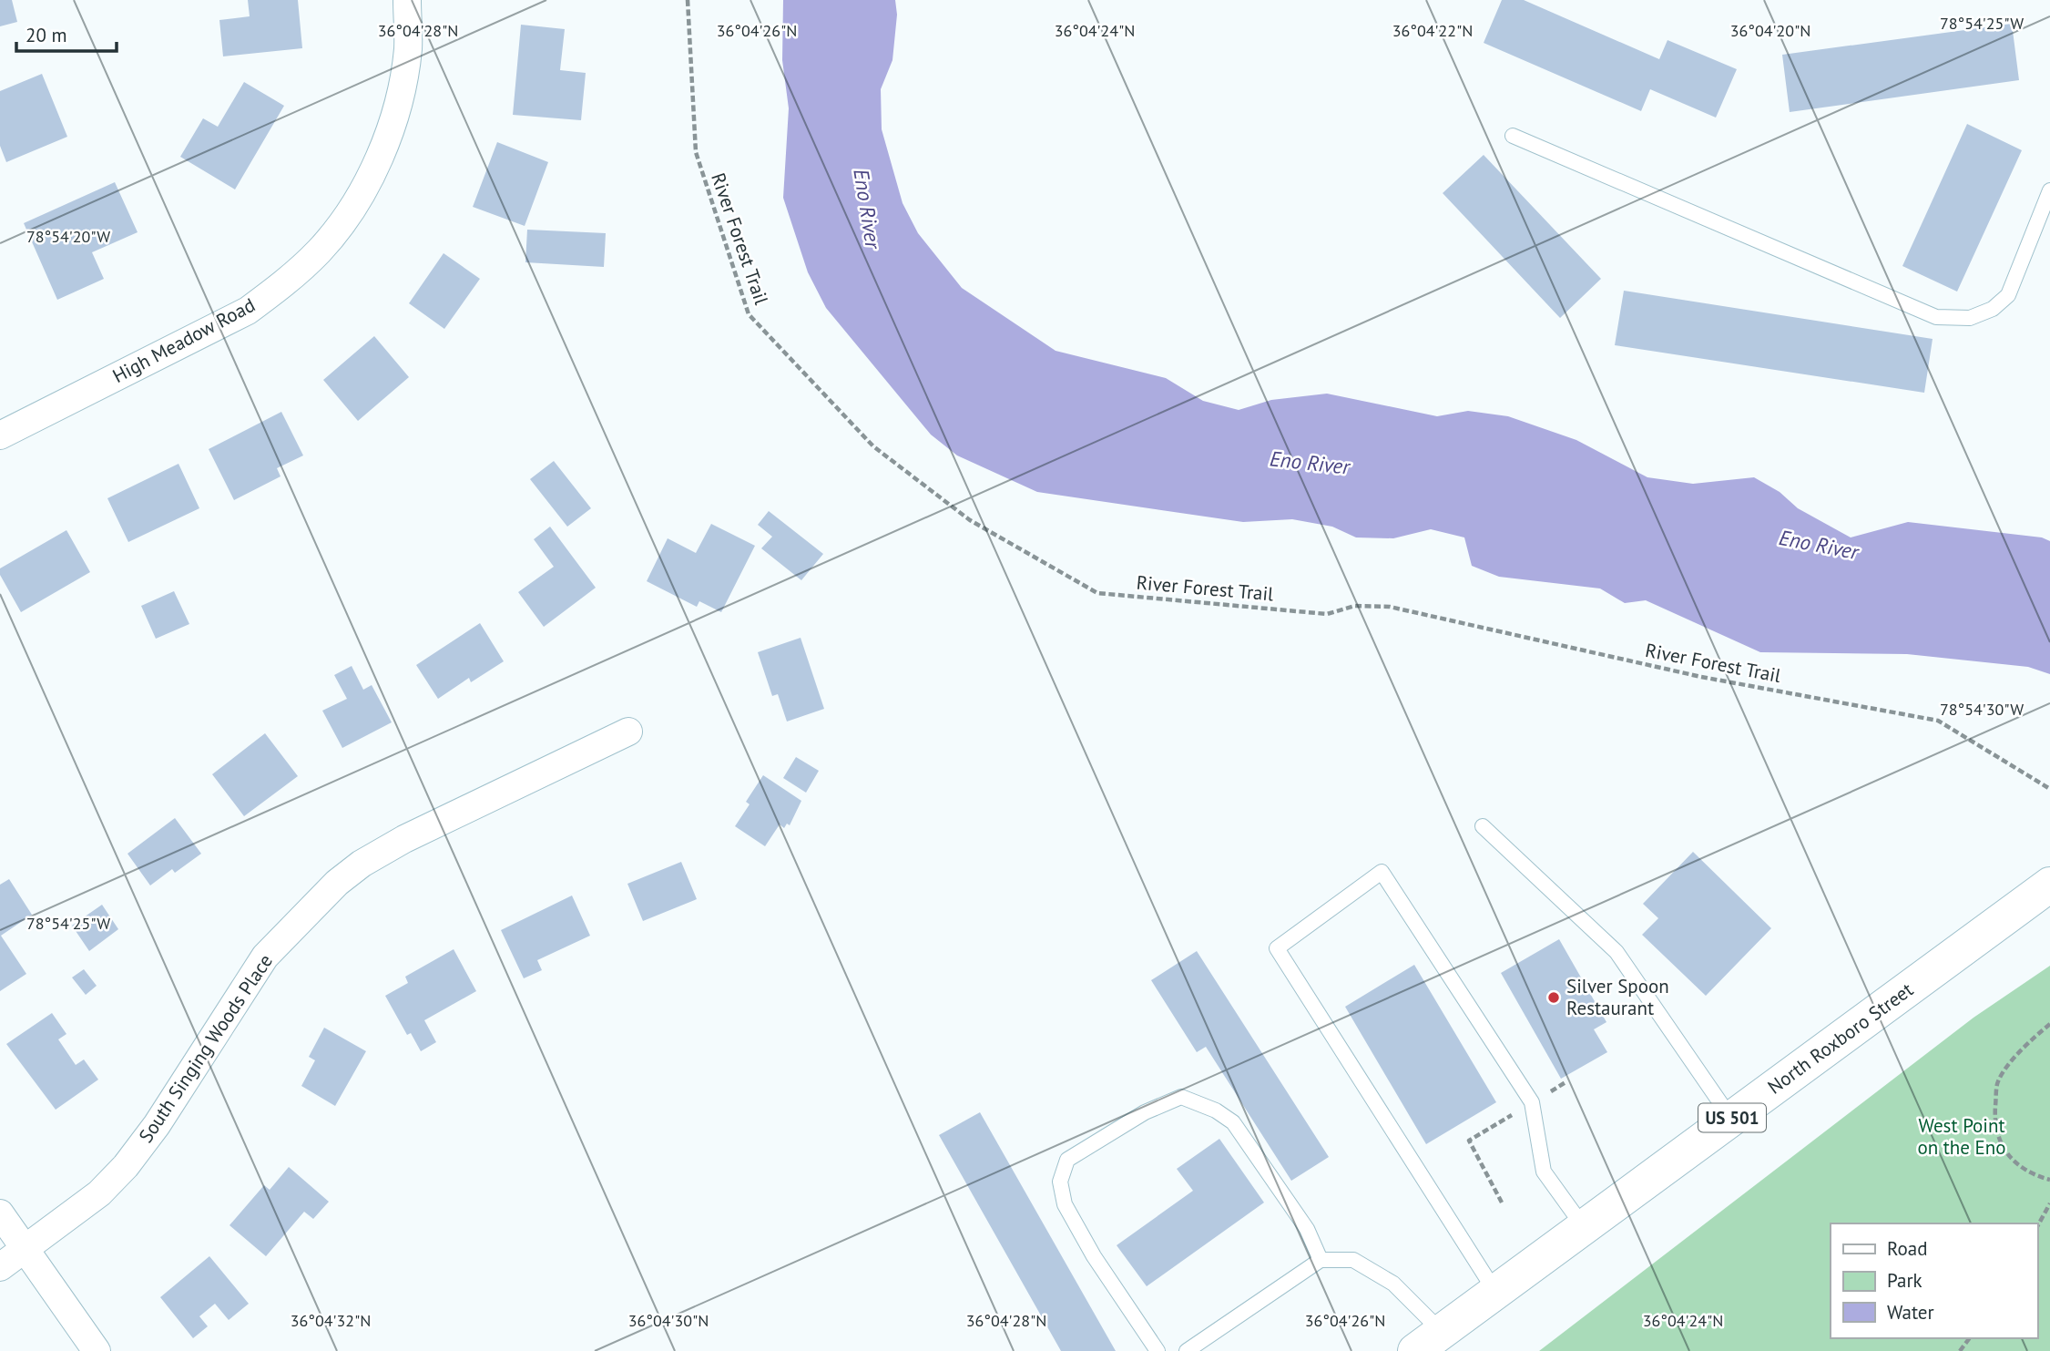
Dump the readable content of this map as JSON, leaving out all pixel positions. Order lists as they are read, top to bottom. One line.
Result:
{"streets":{"highway":["North Roxboro Street","US 501"],"street":["High Meadow Road","South Singing Woods Place"],"path":["River Forest Trail"]},"water":["Eno River"],"parks":["West Point on the Eno"],"places":["Silver Spoon Restaurant"],"legend":["Road","Park","Water"],"scale_bar":"20 m","coordinates":["78°54'25\"W","36°04'24\"N","36°04'28\"N","36°04'26\"N","36°04'22\"N","36°04'20\"N","78°54'20\"W","78°54'30\"W","36°04'32\"N","36°04'30\"N"]}
